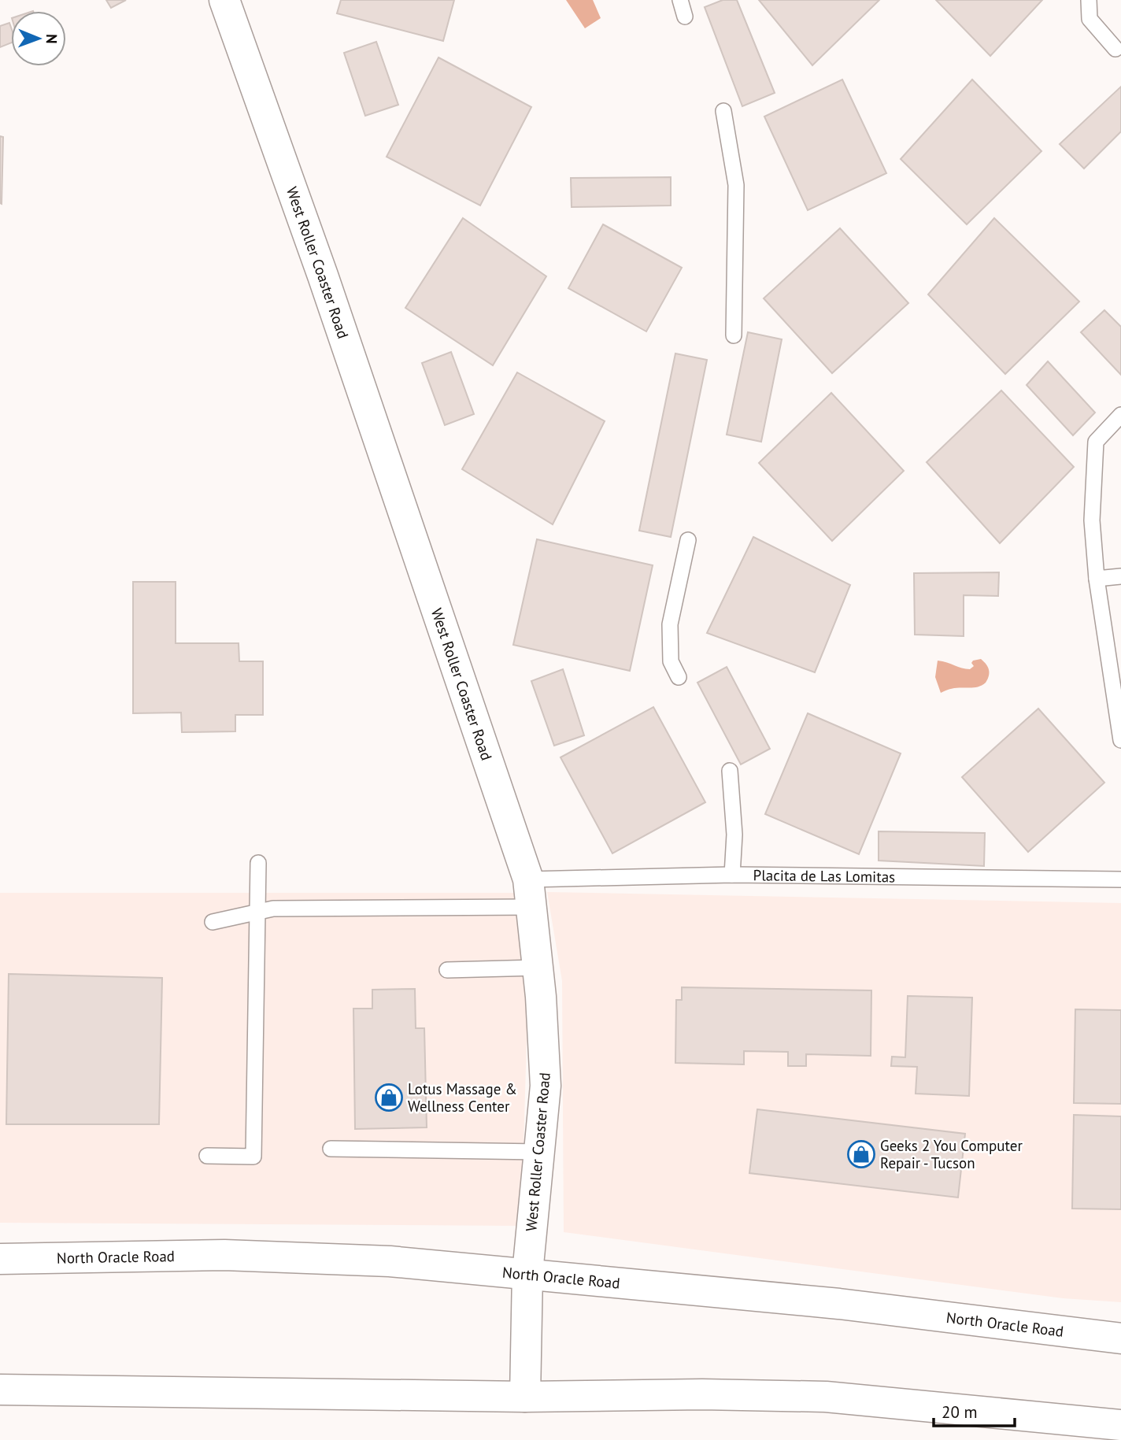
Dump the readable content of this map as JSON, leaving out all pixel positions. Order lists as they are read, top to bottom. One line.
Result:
{"streets":{"main road":["West Roller Coaster Road","North Oracle Road"],"lane":["Placita de Las Lomitas"]},"crossings":[["West Roller Coaster Road","Placita de Las Lomitas"],["West Roller Coaster Road","North Oracle Road"]],"places":{"shop":["Lotus Massage & Wellness Center","Geeks 2 You Computer Repair - Tucson"]},"scale_bar":"20 m","north":"right"}
